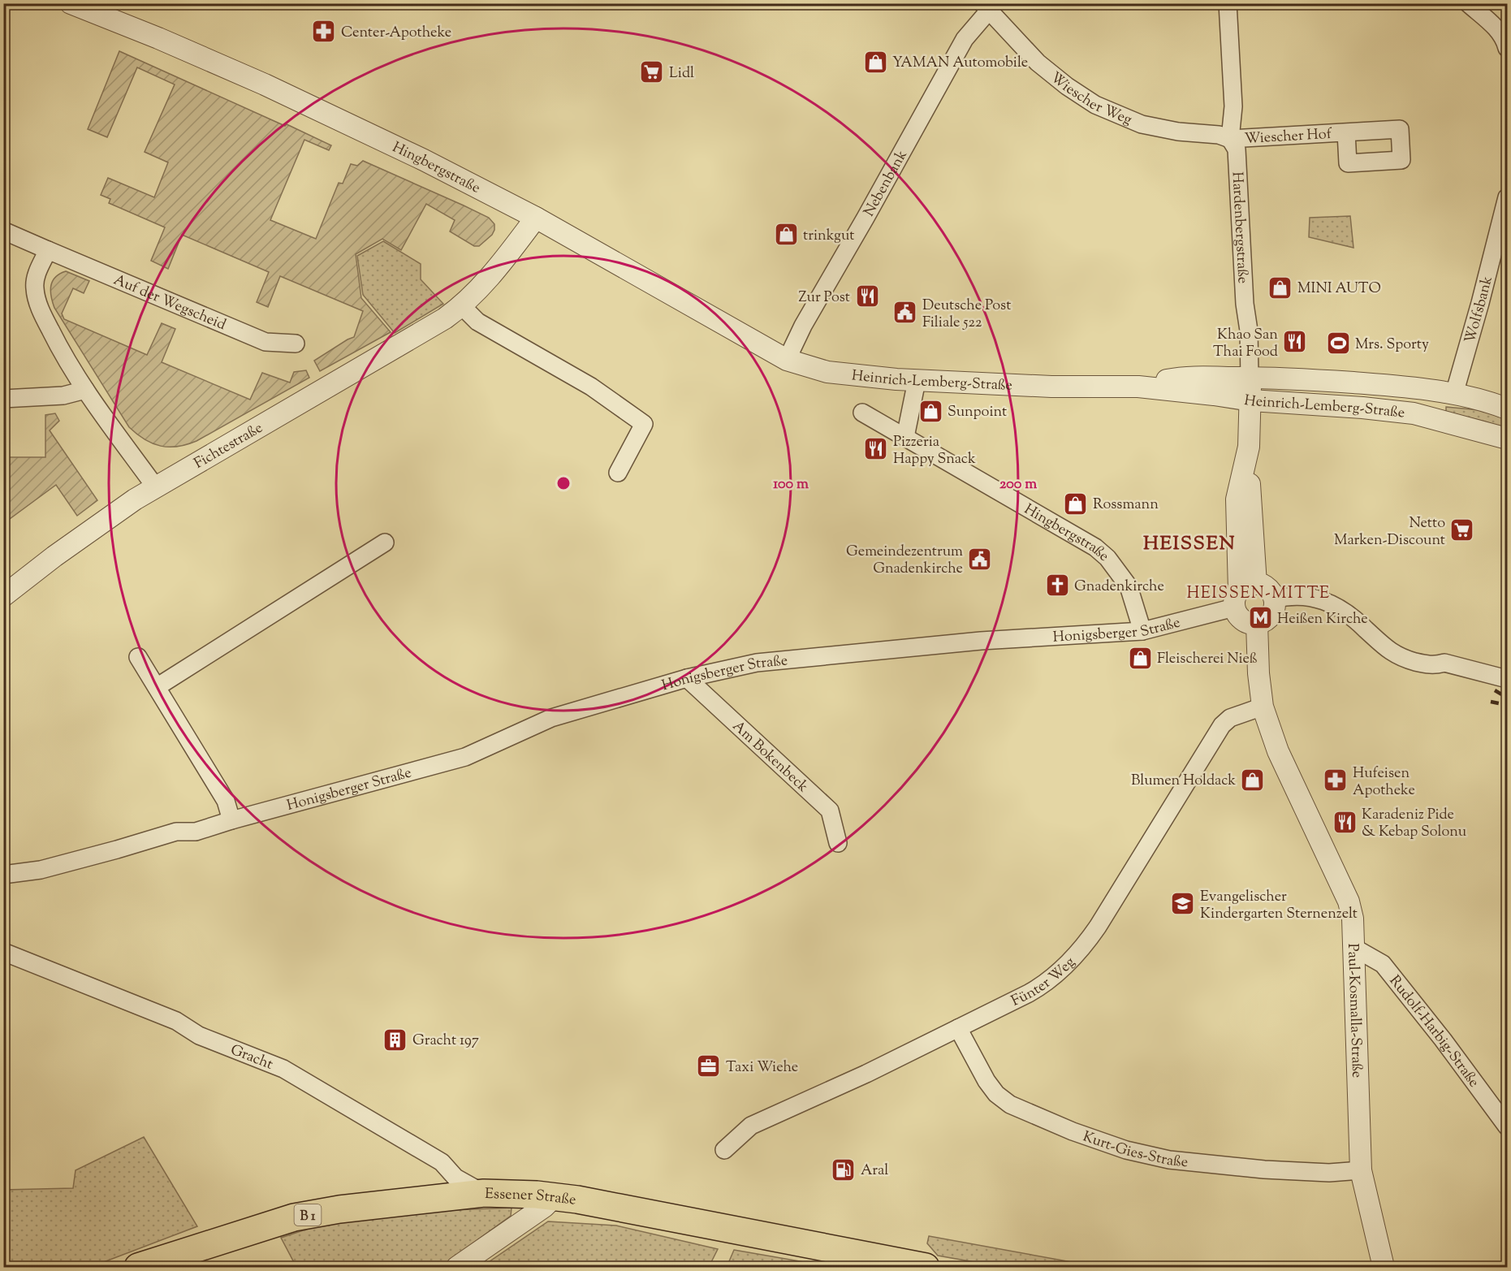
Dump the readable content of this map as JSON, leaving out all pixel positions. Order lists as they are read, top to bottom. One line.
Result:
{"streets":{"main road":["Essener Straße","B 1"],"street":["Wiescher Weg","Wiescher Hof","Hingbergstraße","Nebenbank","Hardenbergstraße","Auf der Wegscheid","Wolfsbank","Heinrich-Lemberg-Straße","Fichtestraße","Honigsberger Straße","Am Bokenbeck","Fünter Weg","Paul-Kosmalla-Straße","Rudolf-Harbig-Straße","Gracht","Kurt-Gies-Straße"]},"crossings":[["Wiescher Weg","Wiescher Hof"],["Wiescher Weg","Nebenbank"],["Wiescher Weg","Hardenbergstraße"],["Wiescher Hof","Hardenbergstraße"],["Hingbergstraße","Nebenbank"],["Hingbergstraße","Heinrich-Lemberg-Straße"],["Hingbergstraße","Fichtestraße"],["Hingbergstraße","Honigsberger Straße"],["Nebenbank","Heinrich-Lemberg-Straße"],["Hardenbergstraße","Heinrich-Lemberg-Straße"],["Hardenbergstraße","Honigsberger Straße"],["Hardenbergstraße","Paul-Kosmalla-Straße"],["Wolfsbank","Heinrich-Lemberg-Straße"],["Honigsberger Straße","Am Bokenbeck"],["Honigsberger Straße","Paul-Kosmalla-Straße"],["Fünter Weg","Paul-Kosmalla-Straße"],["Fünter Weg","Kurt-Gies-Straße"],["Paul-Kosmalla-Straße","Rudolf-Harbig-Straße"],["Paul-Kosmalla-Straße","Kurt-Gies-Straße"],["Gracht","Essener Straße"]],"districts":["HEISSEN","HEISSEN-MITTE"],"places":{"pharmacy":["Center-Apotheke","Hufeisen Apotheke"],"shop":["YAMAN Automobile","trinkgut","MINI AUTO","Sunpoint","Rossmann","Fleischerei Nieß","Blumen Holdack"],"supermarket":["Lidl","Netto Marken-Discount"],"restaurant":["Zur Post","Khao San Thai Food","Pizzeria Happy Snack","Karadeniz Pide & Kebap Solonu"],"public building":["Deutsche Post Filiale 522","Gemeindezentrum Gnadenkirche"],"sports":["Mrs. Sporty"],"church":["Gnadenkirche"],"metro station":["Heißen Kirche"],"school or university":["Evangelischer Kindergarten Sternenzelt"],"building":["Gracht 197"],"office":["Taxi Wiehe"],"fuel station":["Aral"]},"rings":["100 m","200 m"]}
